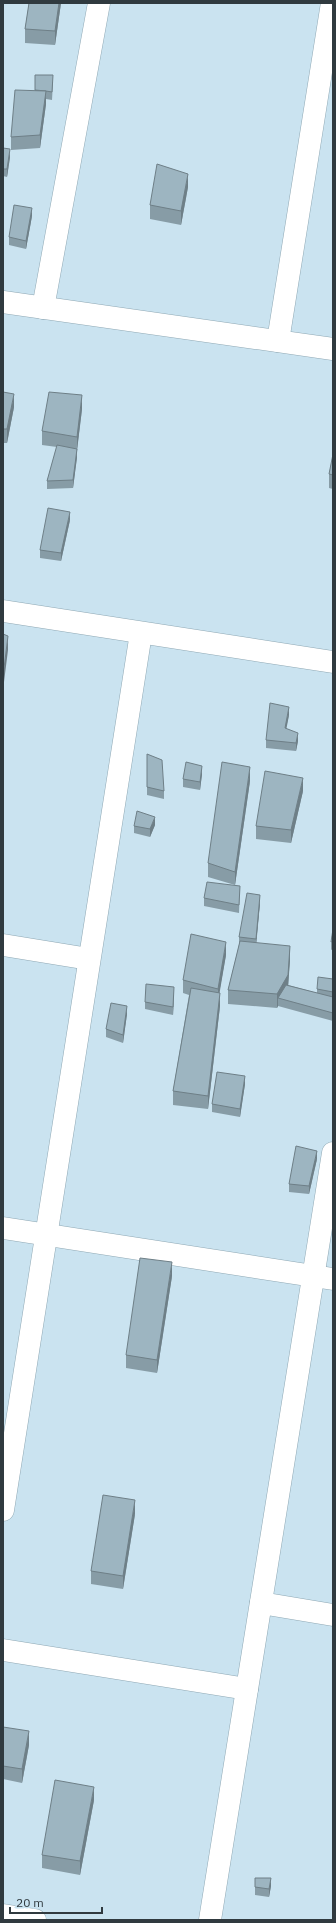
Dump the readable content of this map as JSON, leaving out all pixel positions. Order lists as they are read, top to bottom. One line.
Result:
{"scale_bar":"20 m"}
